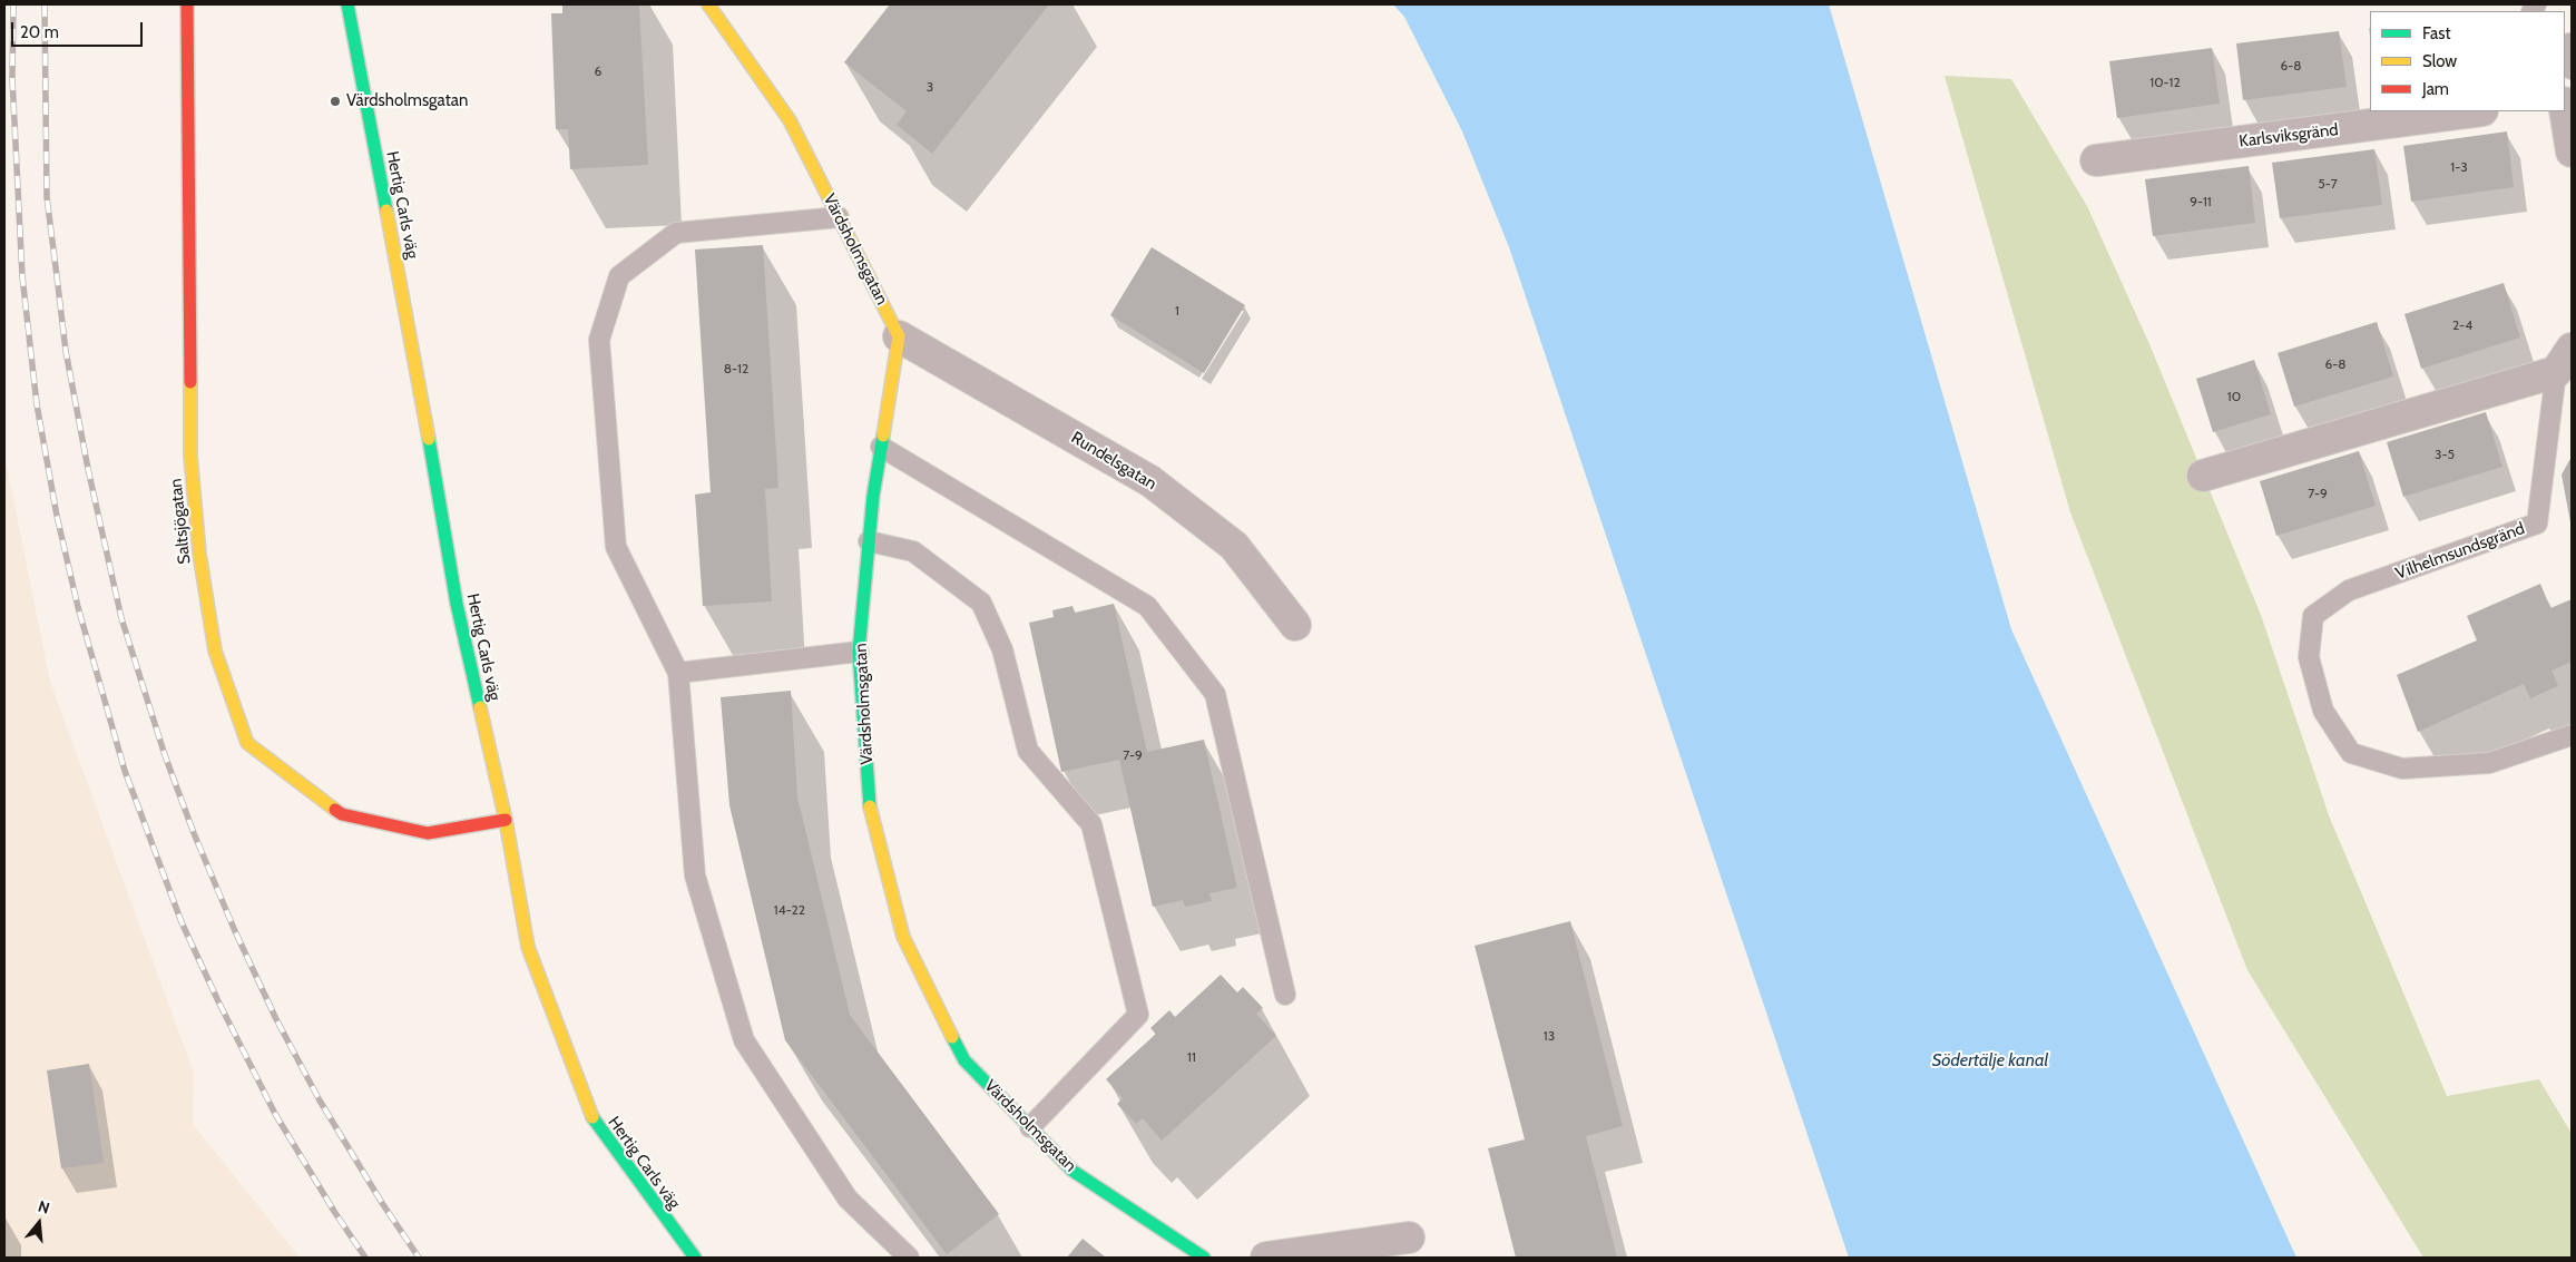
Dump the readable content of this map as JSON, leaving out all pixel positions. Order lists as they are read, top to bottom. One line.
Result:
{"streets":{"street":["Karlsviksgränd","Hertig Carls väg","Värdsholmsgatan","Rundelsgatan","Saltsjögatan","Vilhelmsundsgränd"]},"crossings":[["Hertig Carls väg","Saltsjögatan"],["Värdsholmsgatan","Rundelsgatan"]],"water":["Södertälje kanal"],"places":["Värdsholmsgatan"],"house_numbers":["6-8","6","10-12","3","1-3","5-7","9-11","1","2-4","6-8","8-12","10","3-5","7-9","7-9","14-22","13","11"],"legend":["Fast","Slow","Jam"],"scale_bar":"20 m","north":"top"}
